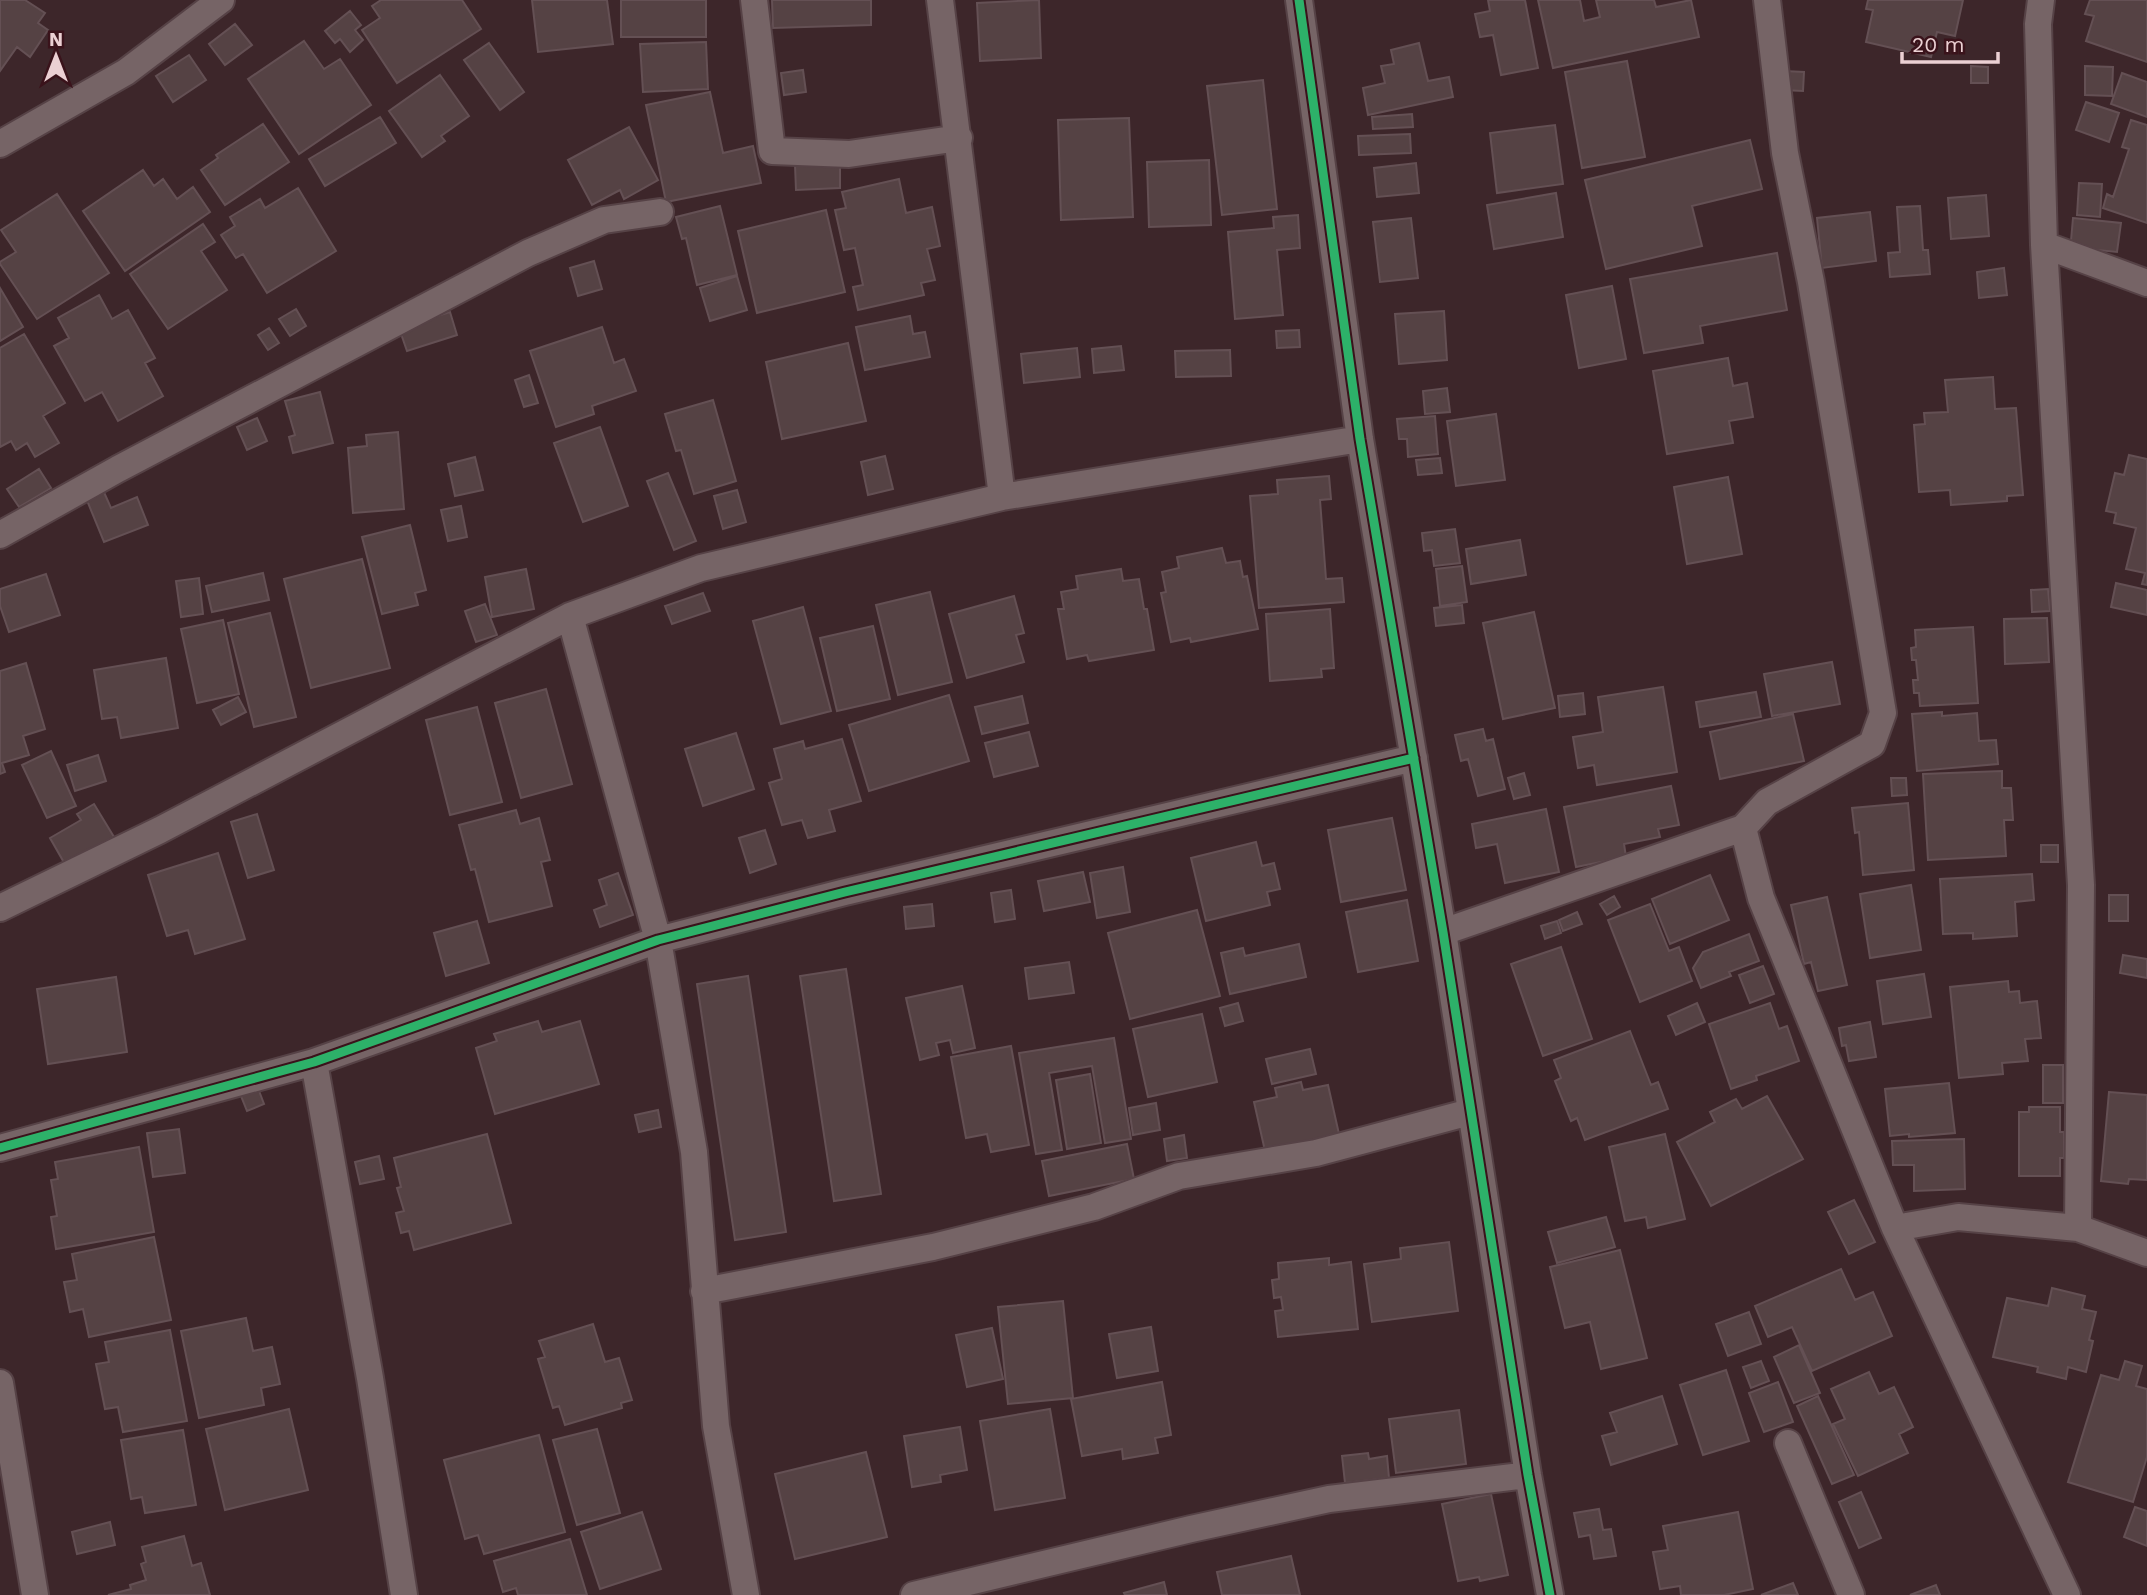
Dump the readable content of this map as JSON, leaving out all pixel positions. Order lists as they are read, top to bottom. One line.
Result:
{"scale_bar":"20 m","north":"top"}
